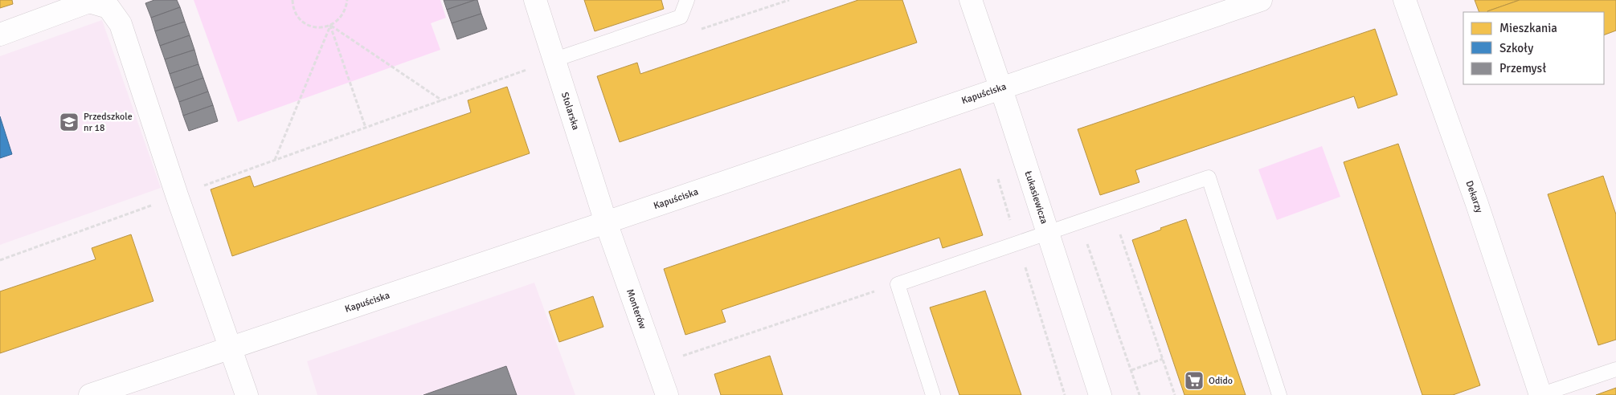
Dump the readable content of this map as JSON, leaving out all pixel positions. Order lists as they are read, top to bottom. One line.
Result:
{"streets":{"street":["Kapuściska","Stolarska","Dekarzy","Łukasiewicza","Monterów"]},"crossings":[["Kapuściska","Stolarska"],["Kapuściska","Łukasiewicza"],["Kapuściska","Monterów"],["Stolarska","Monterów"]],"places":{"school or university":["Przedszkole nr 18"],"supermarket":["Odido"]},"legend":["Mieszkania","Szkoły","Przemysł"]}
